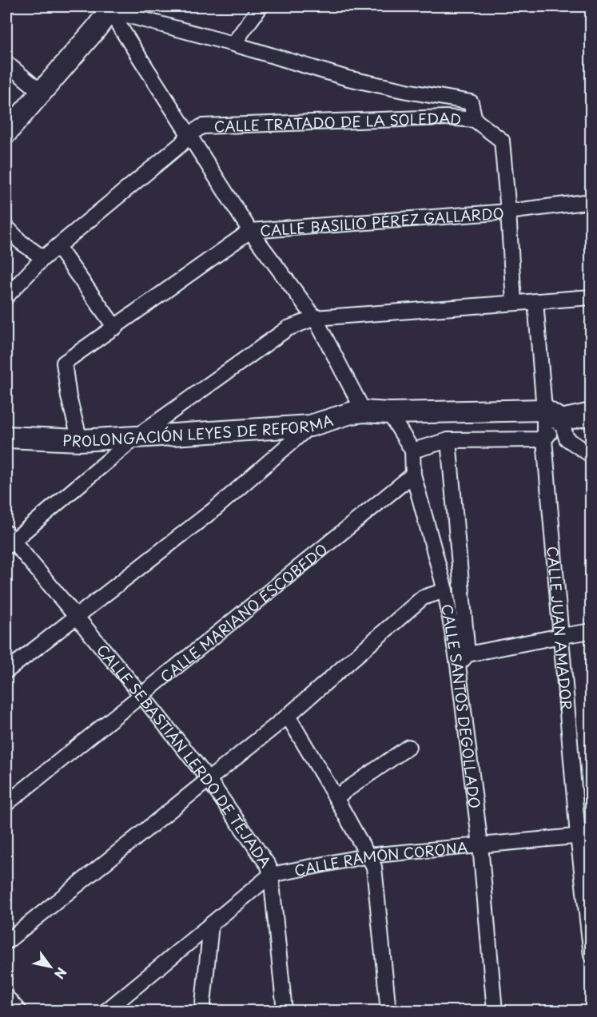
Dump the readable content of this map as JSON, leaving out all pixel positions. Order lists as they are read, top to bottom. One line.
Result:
{"streets":{"street":["CALLE TRATADO DE LA SOLEDAD","CALLE BASILIO PÉREZ GALLARDO","PROLONGACIÓN LEYES DE REFORMA","CALLE MARIANO ESCOBEDO","CALLE JUAN AMADOR","CALLE SANTOS DEGOLLADO","CALLE SEBASTIÁN LERDO DE TEJADA","CALLE RAMÓN CORONA"]},"crossings":[["CALLE BASILIO PÉREZ GALLARDO","PROLONGACIÓN LEYES DE REFORMA"],["PROLONGACIÓN LEYES DE REFORMA","CALLE SANTOS DEGOLLADO"],["CALLE MARIANO ESCOBEDO","CALLE SANTOS DEGOLLADO"],["CALLE MARIANO ESCOBEDO","CALLE SEBASTIÁN LERDO DE TEJADA"],["CALLE JUAN AMADOR","CALLE RAMÓN CORONA"],["CALLE SANTOS DEGOLLADO","CALLE RAMÓN CORONA"],["CALLE SEBASTIÁN LERDO DE TEJADA","CALLE RAMÓN CORONA"]],"north":"bottom right"}
